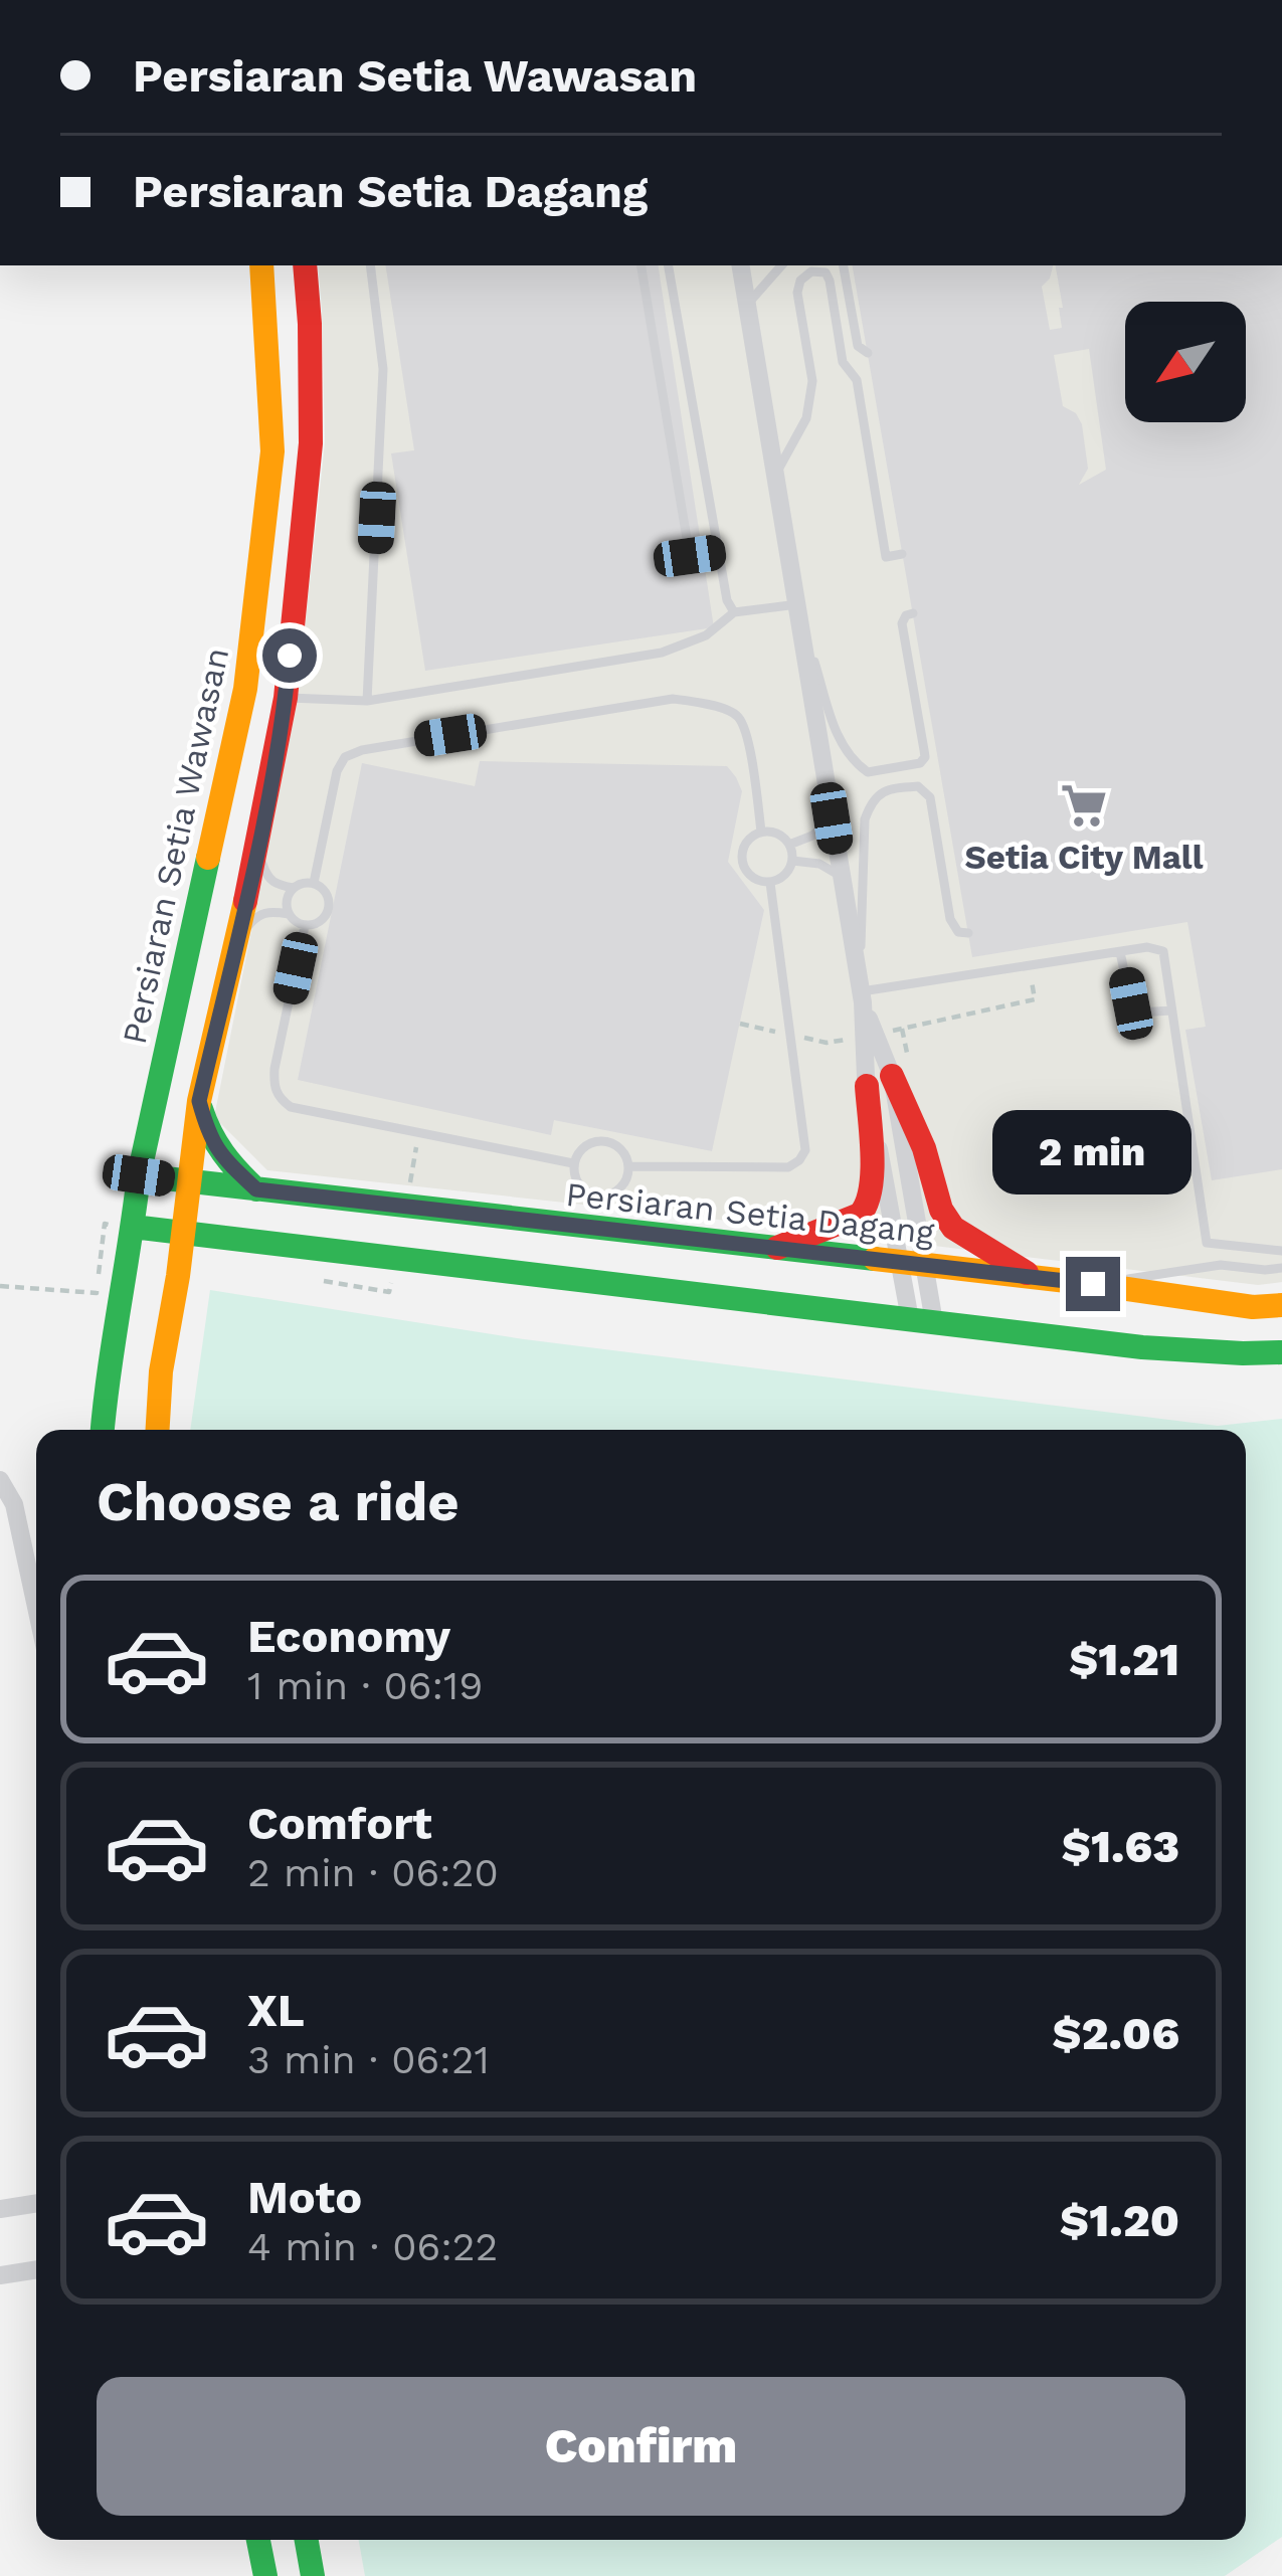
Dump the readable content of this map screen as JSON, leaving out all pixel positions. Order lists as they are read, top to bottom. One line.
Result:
{"streets":{"street":["Persiaran Setia Wawasan","Persiaran Setia Dagang"]},"crossings":[["Persiaran Setia Wawasan","Persiaran Setia Dagang"]],"places":{"supermarket":["Setia City Mall"]},"north":"bottom left","page":{"banner":["Persiaran Setia Wawasan","Persiaran Setia Dagang"],"bubble":"2 min","heading":"Choose a ride","list":[{"name":"Economy","note":"1 min · 06:19","value":"$1.21"},{"name":"Comfort","note":"2 min · 06:20","value":"$1.63"},{"name":"XL","note":"3 min · 06:21","value":"$2.06"},{"name":"Moto","note":"4 min · 06:22","value":"$1.20"}],"buttons":"Confirm"}}
